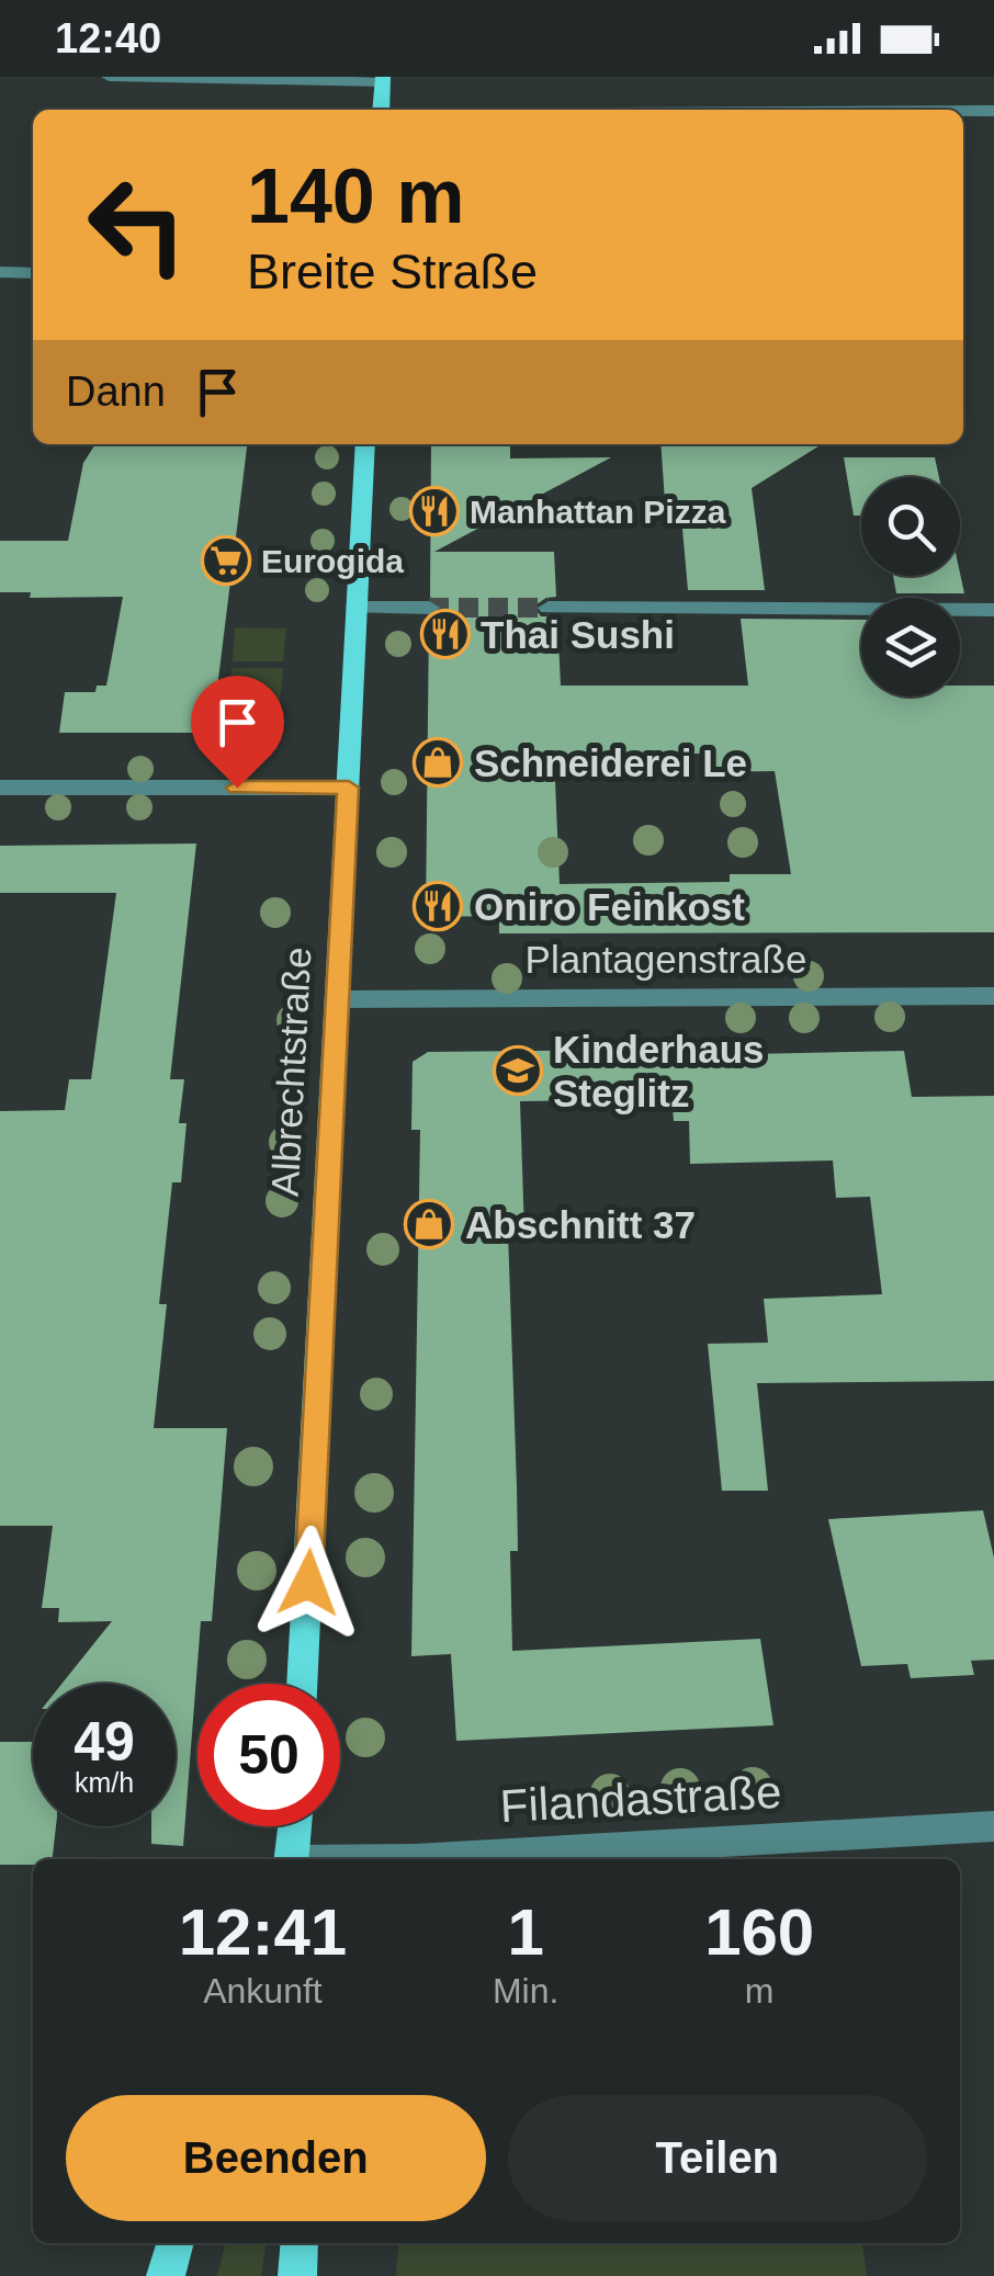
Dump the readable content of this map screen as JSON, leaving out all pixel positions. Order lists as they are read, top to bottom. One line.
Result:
{"streets":{"main road":["Albrechtstraße"],"street":["Plantagenstraße","Filandastraße"]},"crossings":[["Plantagenstraße","Albrechtstraße"]],"places":{"restaurant":["Manhattan Pizza","Thai Sushi","Oniro Feinkost"],"supermarket":["Eurogida"],"shop":["Schneiderei Le","Abschnitt 37"],"school or university":["Kinderhaus Steglitz"]},"page":{"status":"12:40","turn":["140 m","Breite Straße"],"then":"Dann","speed":"49 km/h","limit":"50","eta":["12:41","Ankunft","1","Min.","160","m"],"buttons":["Beenden","Teilen"]}}
